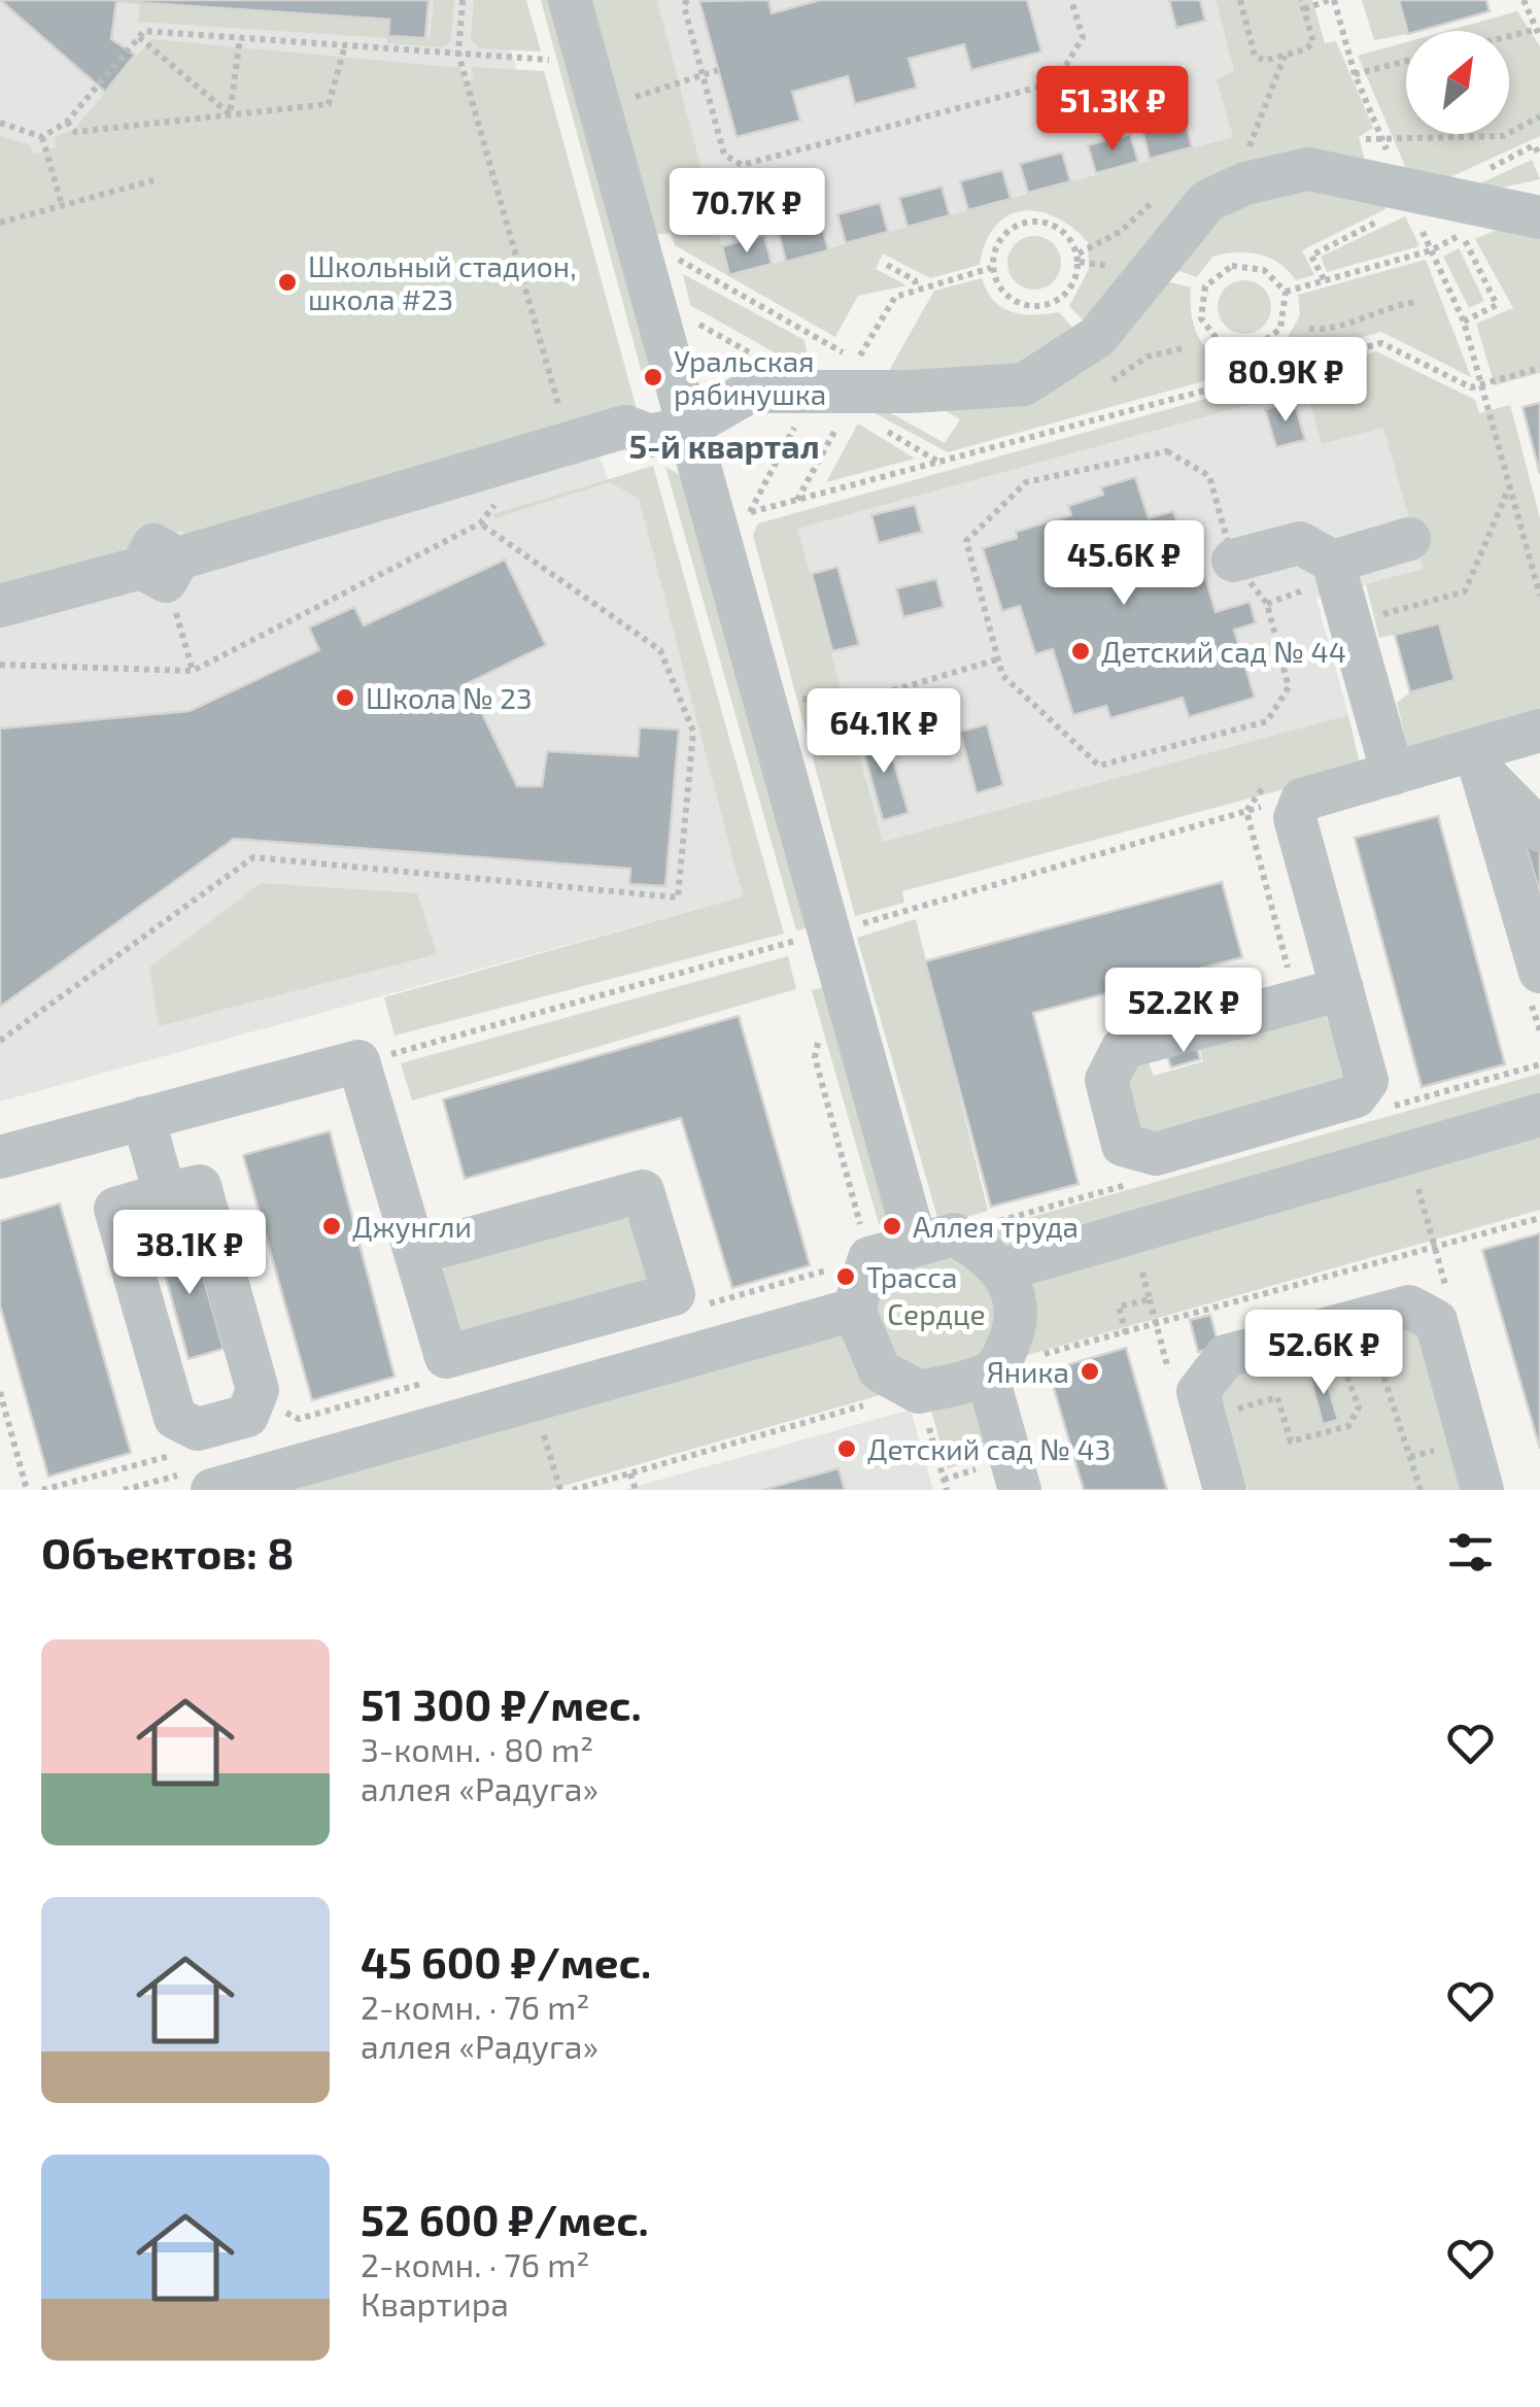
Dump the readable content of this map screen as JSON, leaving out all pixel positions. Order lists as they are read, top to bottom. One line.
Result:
{"districts":["5-й квартал"],"parks":["Сердце"],"places":["Школьный стадион, школа #23","Уральская рябинушка","Детский сад № 44","Школа № 23","Джунгли","Аллея труда","Трасса","Яника","Детский сад № 43"],"north":"top right","page":{"price":["51.3K ₽","70.7K ₽","80.9K ₽","45.6K ₽","64.1K ₽","52.2K ₽","38.1K ₽","52.6K ₽"],"heading":"Объектов: 8","list":[{"name":"51 300 ₽/мес.","note":"3-комн. · 80 m² · аллея «Радуга»"},{"name":"45 600 ₽/мес.","note":"2-комн. · 76 m² · аллея «Радуга»"},{"name":"52 600 ₽/мес.","note":"2-комн. · 76 m² · Квартира"}]}}
